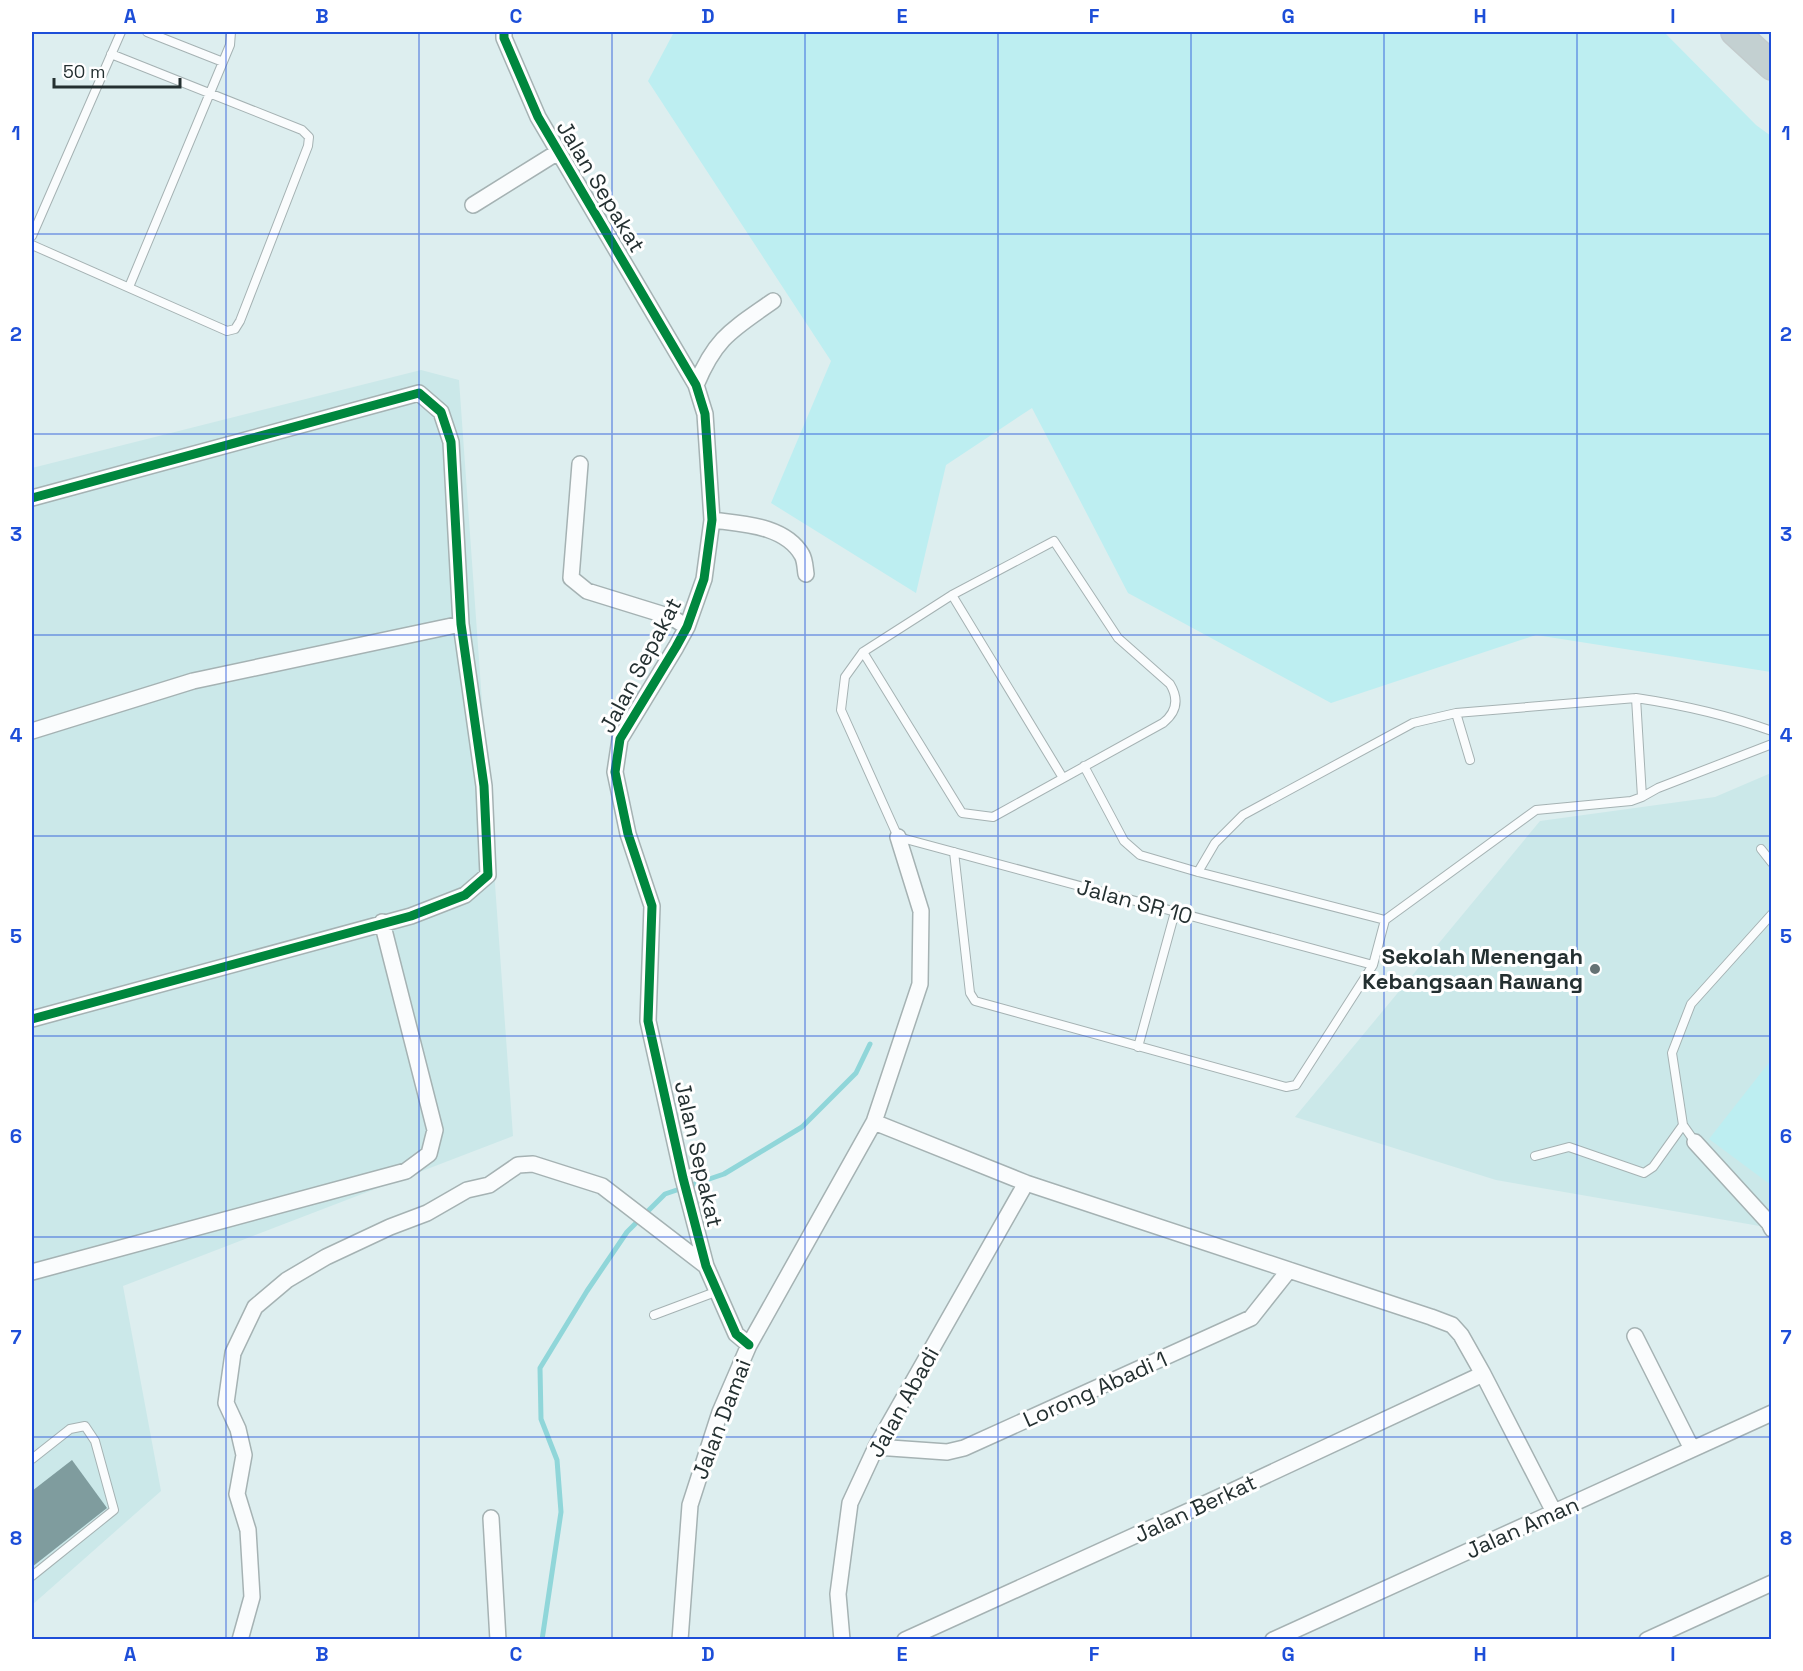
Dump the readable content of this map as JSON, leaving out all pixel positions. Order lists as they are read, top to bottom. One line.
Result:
{"streets":{"street":["Jalan Sepakat","Lorong Abadi 1","Jalan Abadi","Jalan Damai","Jalan Berkat","Jalan Aman"],"lane":["Jalan SR 10"]},"crossings":[["Jalan Sepakat","Jalan Damai"],["Jalan SR 10","Jalan Damai"],["Lorong Abadi 1","Jalan Abadi"]],"places":["Sekolah Menengah Kebangsaan Rawang"],"scale_bar":"50 m","grid":{"columns":["A","B","C","D","E","F","G","H","I"],"rows":["1","2","3","4","5","6","7","8"]}}
